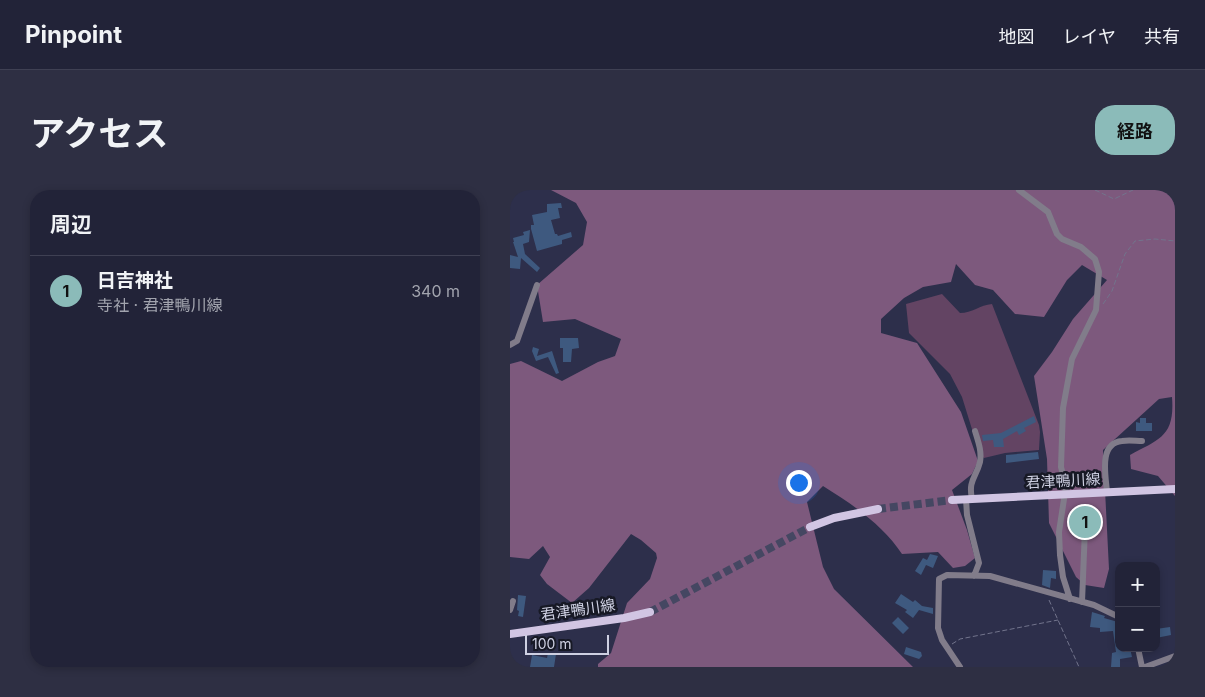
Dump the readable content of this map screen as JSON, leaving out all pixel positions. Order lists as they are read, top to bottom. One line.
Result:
{"streets":{"main road":["君津鴨川線"]},"scale_bar":"100 m","page":{"header":"Pinpoint","nav":["地図","レイヤ","共有"],"title":"アクセス","buttons":"経路","heading":"周辺","list":[{"mark":"1","name":"日吉神社","note":"寺社 · 君津鴨川線","value":"340 m"}],"pins":"1","map_buttons":["+","−"],"scale":"100 m"}}
